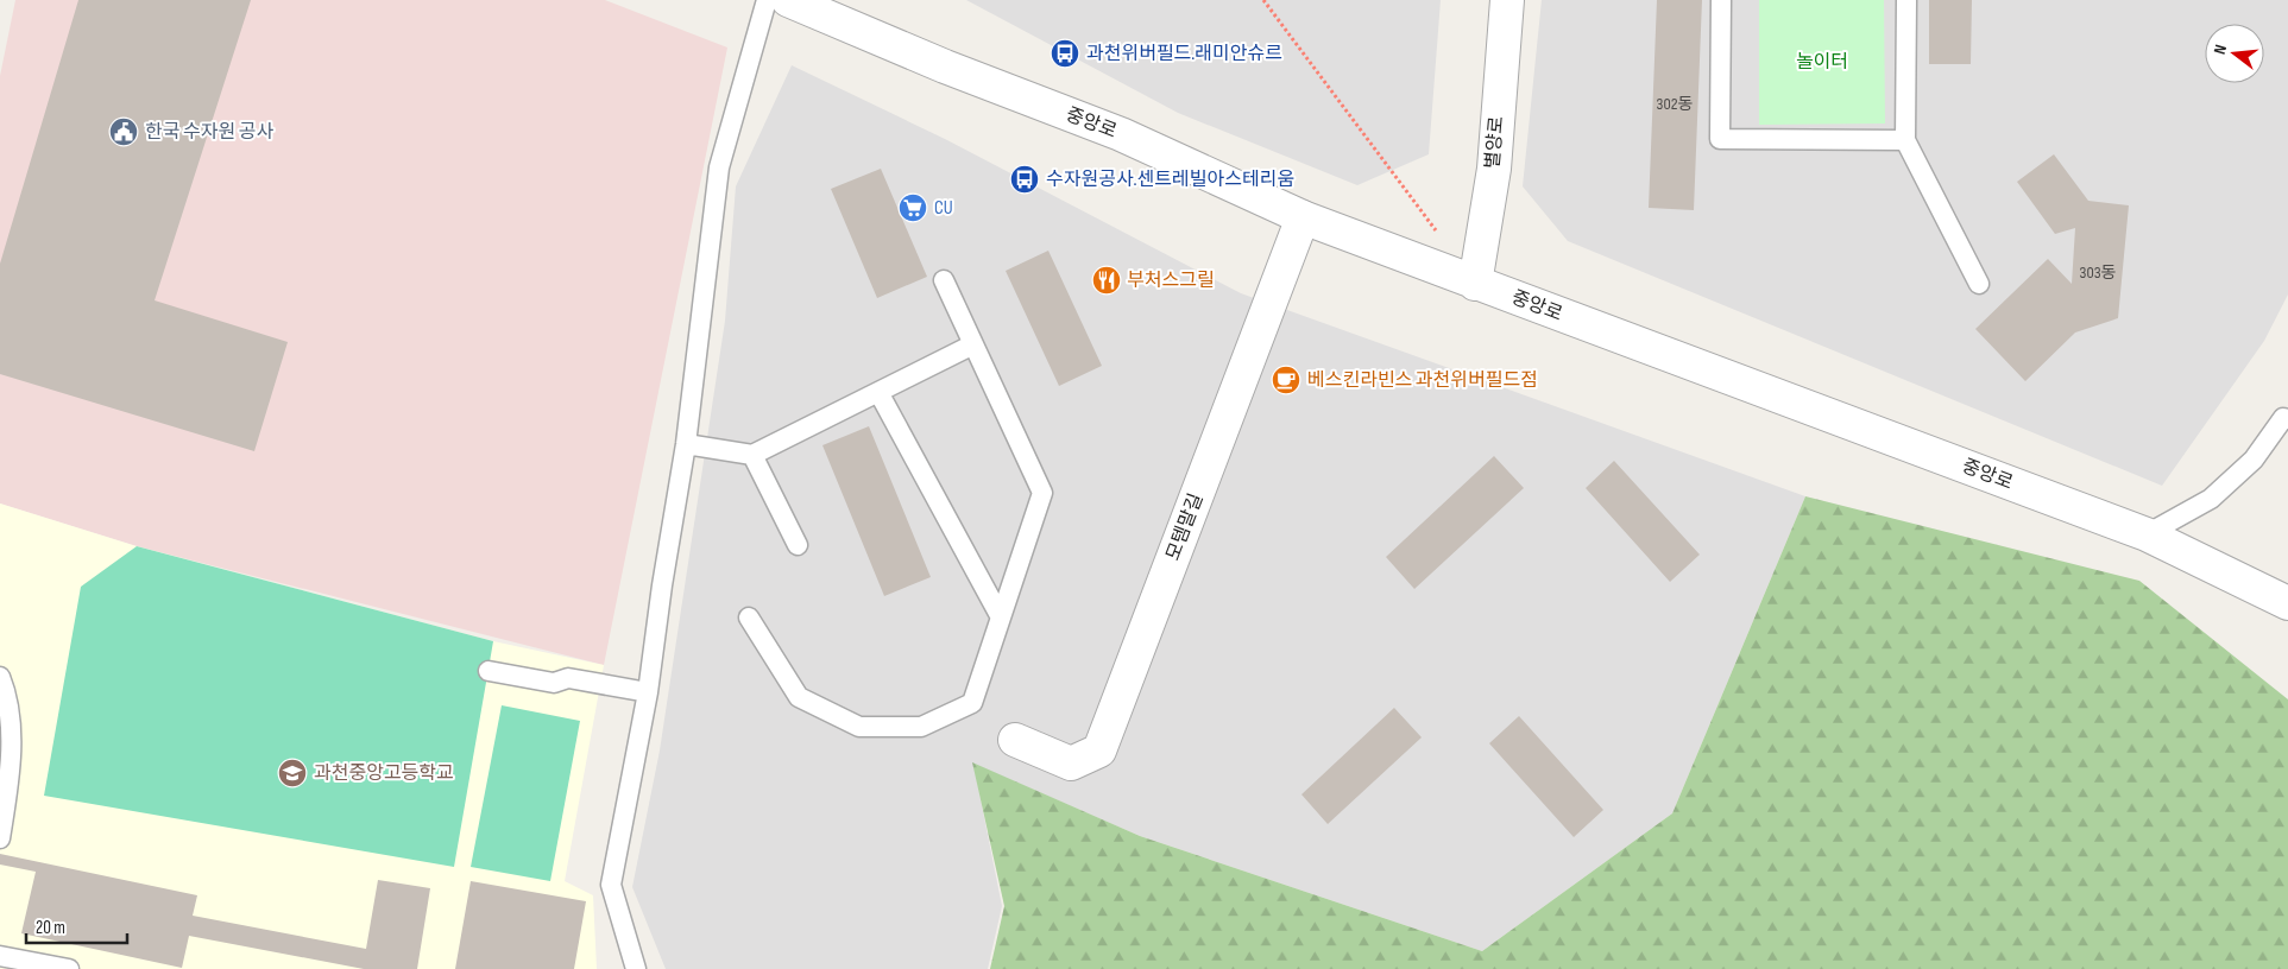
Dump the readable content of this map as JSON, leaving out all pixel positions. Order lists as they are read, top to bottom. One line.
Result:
{"streets":{"street":["중앙로","별양로","모템말길"]},"crossings":[["중앙로","별양로"],["중앙로","모템말길"]],"parks":["놀이터"],"places":{"bus stop":["과천위버필드.래미안슈르","수자원공사.센트레빌아스테리움"],"public building":["한국 수자원 공사"],"supermarket":["CU"],"restaurant":["부처스그릴"],"cafe":["베스킨라빈스 과천위버필드점"],"school or university":["과천중앙고등학교"]},"house_numbers":["302동","303동"],"scale_bar":"20 m","north":"left"}
